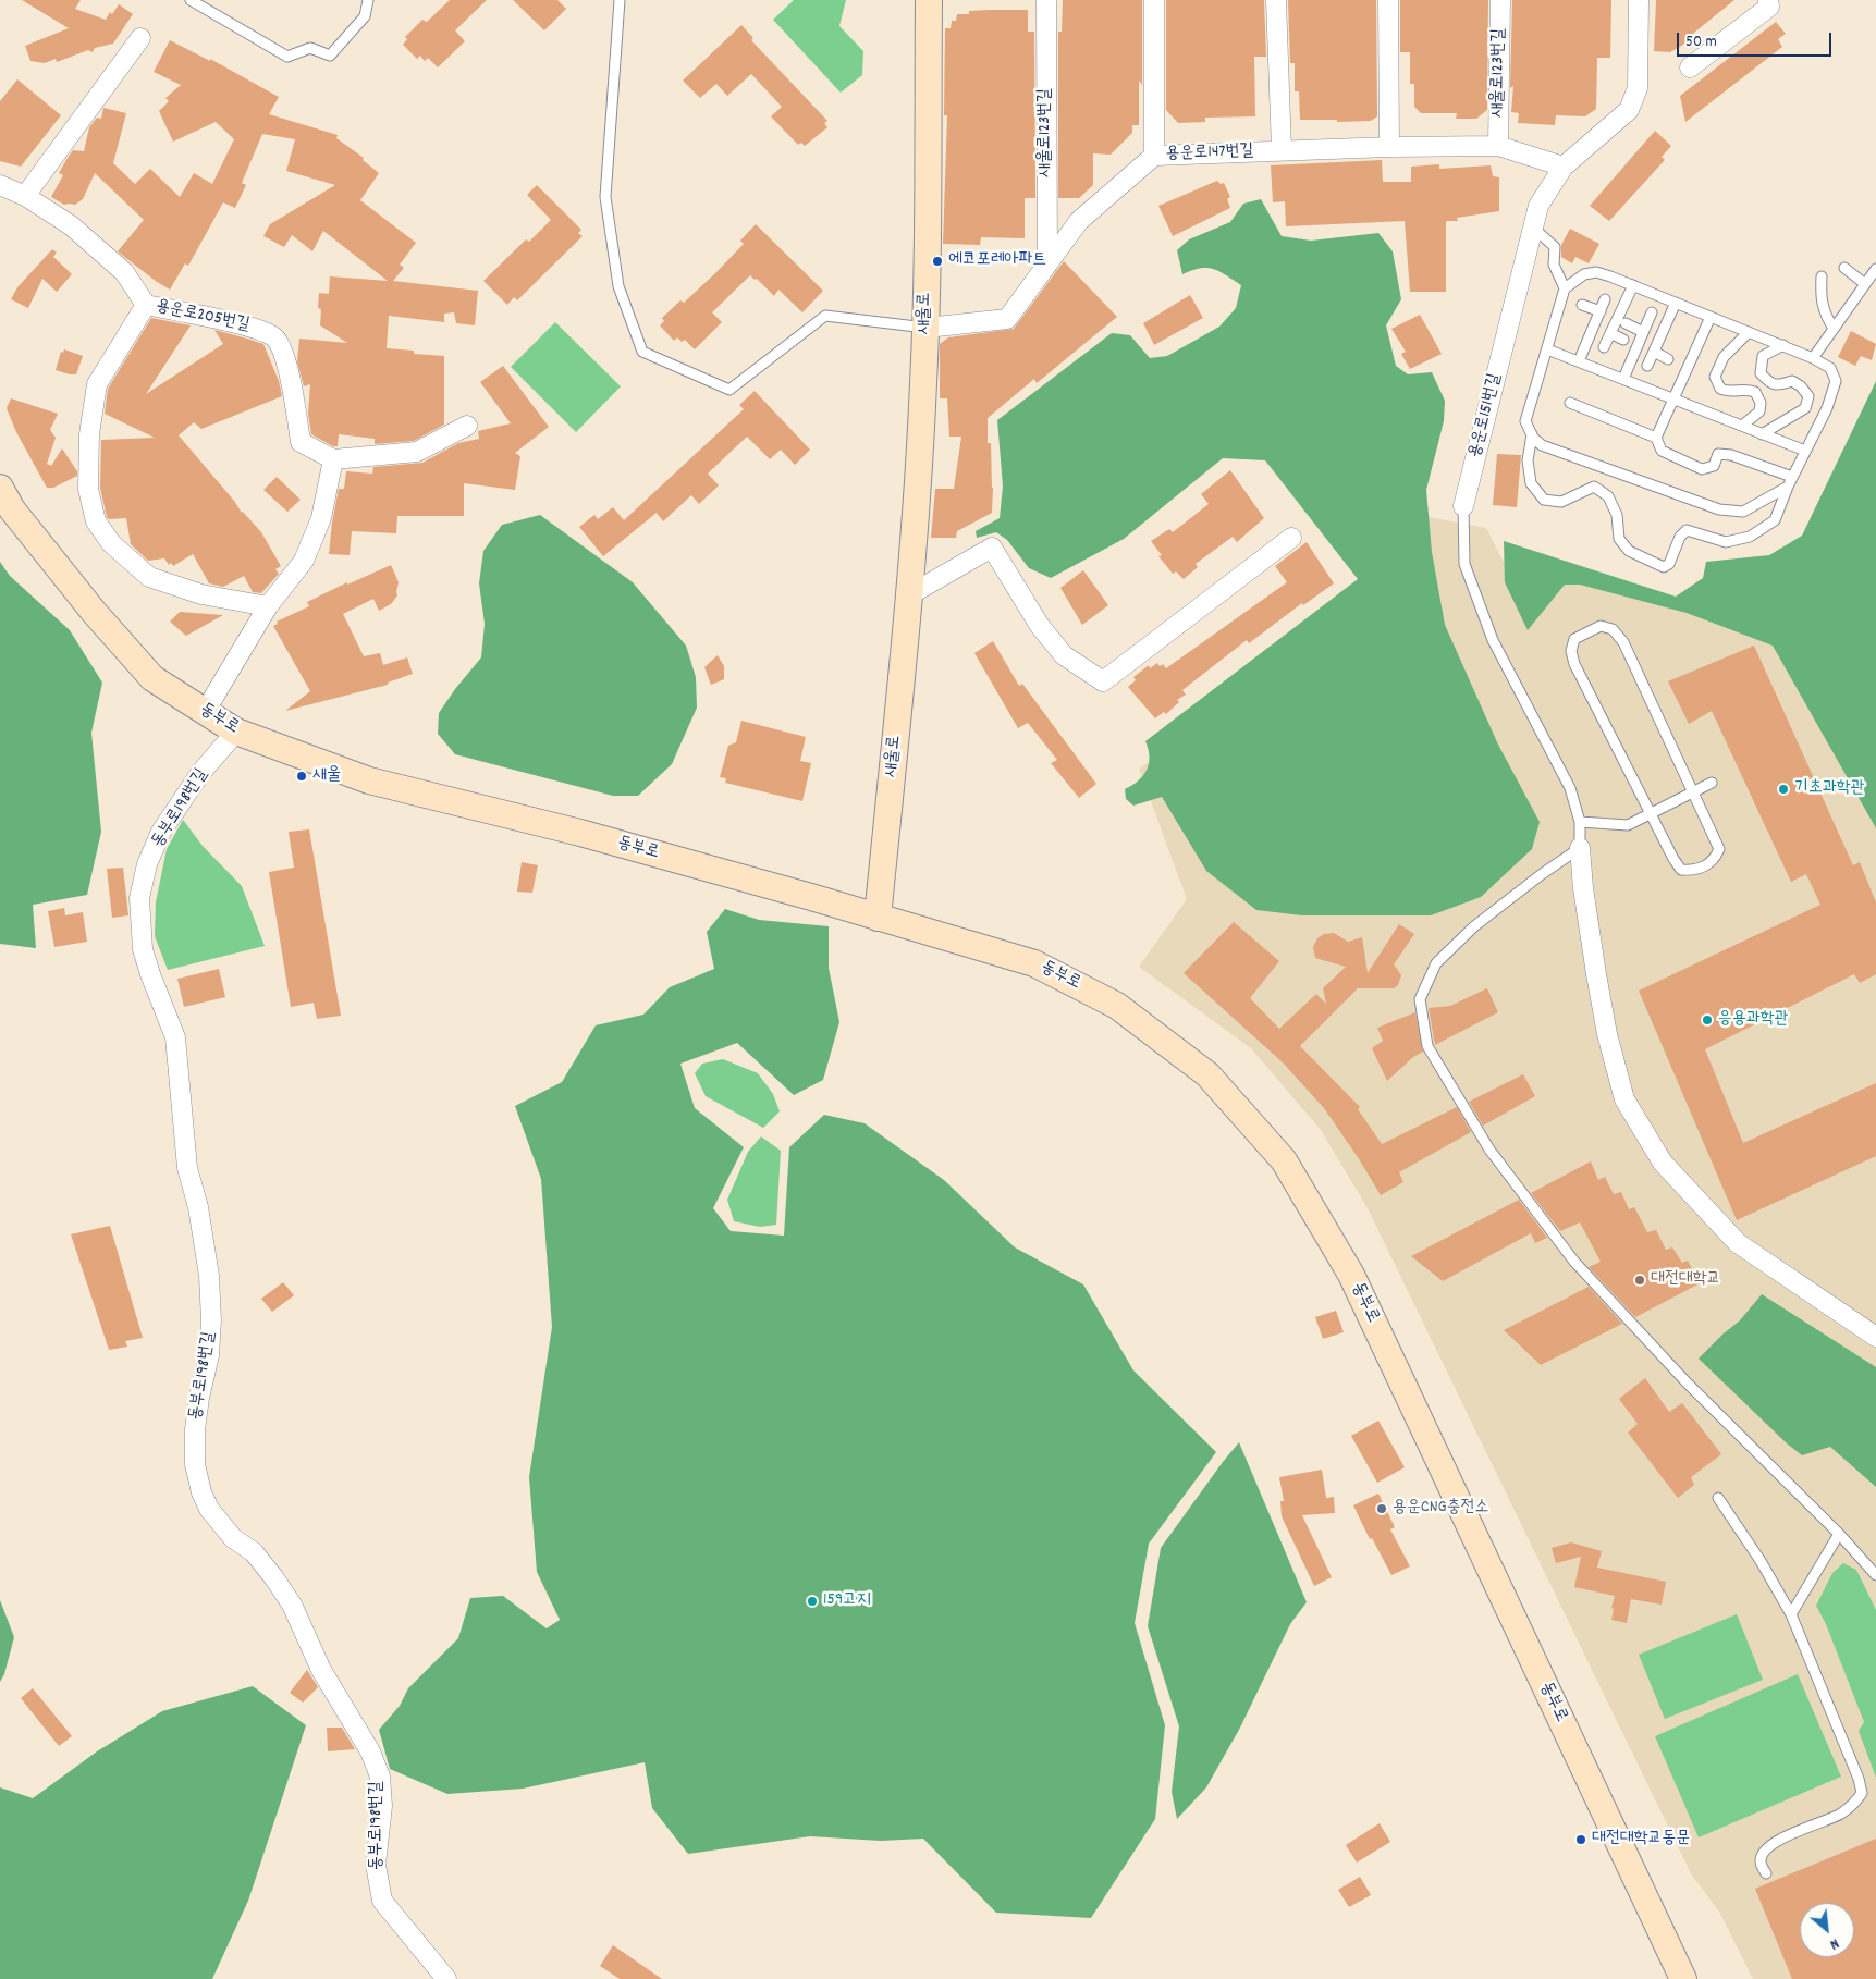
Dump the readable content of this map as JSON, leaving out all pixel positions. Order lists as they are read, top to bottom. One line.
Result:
{"streets":{"main road":["새울로","동부로"],"street":["새울로123번길","용운로147번길","용운로205번길","용운로151번길","동부로198번길"]},"crossings":[["새울로123번길","용운로147번길"],["용운로147번길","새울로"],["용운로147번길","용운로151번길"],["새울로","동부로"],["동부로","동부로198번길"]],"places":["에코포레아파트","새울","기초과학관","응용과학관","대전대학교","용운CNG충전소","159고지","대전대학교동문"],"scale_bar":"50 m","north":"bottom right"}
